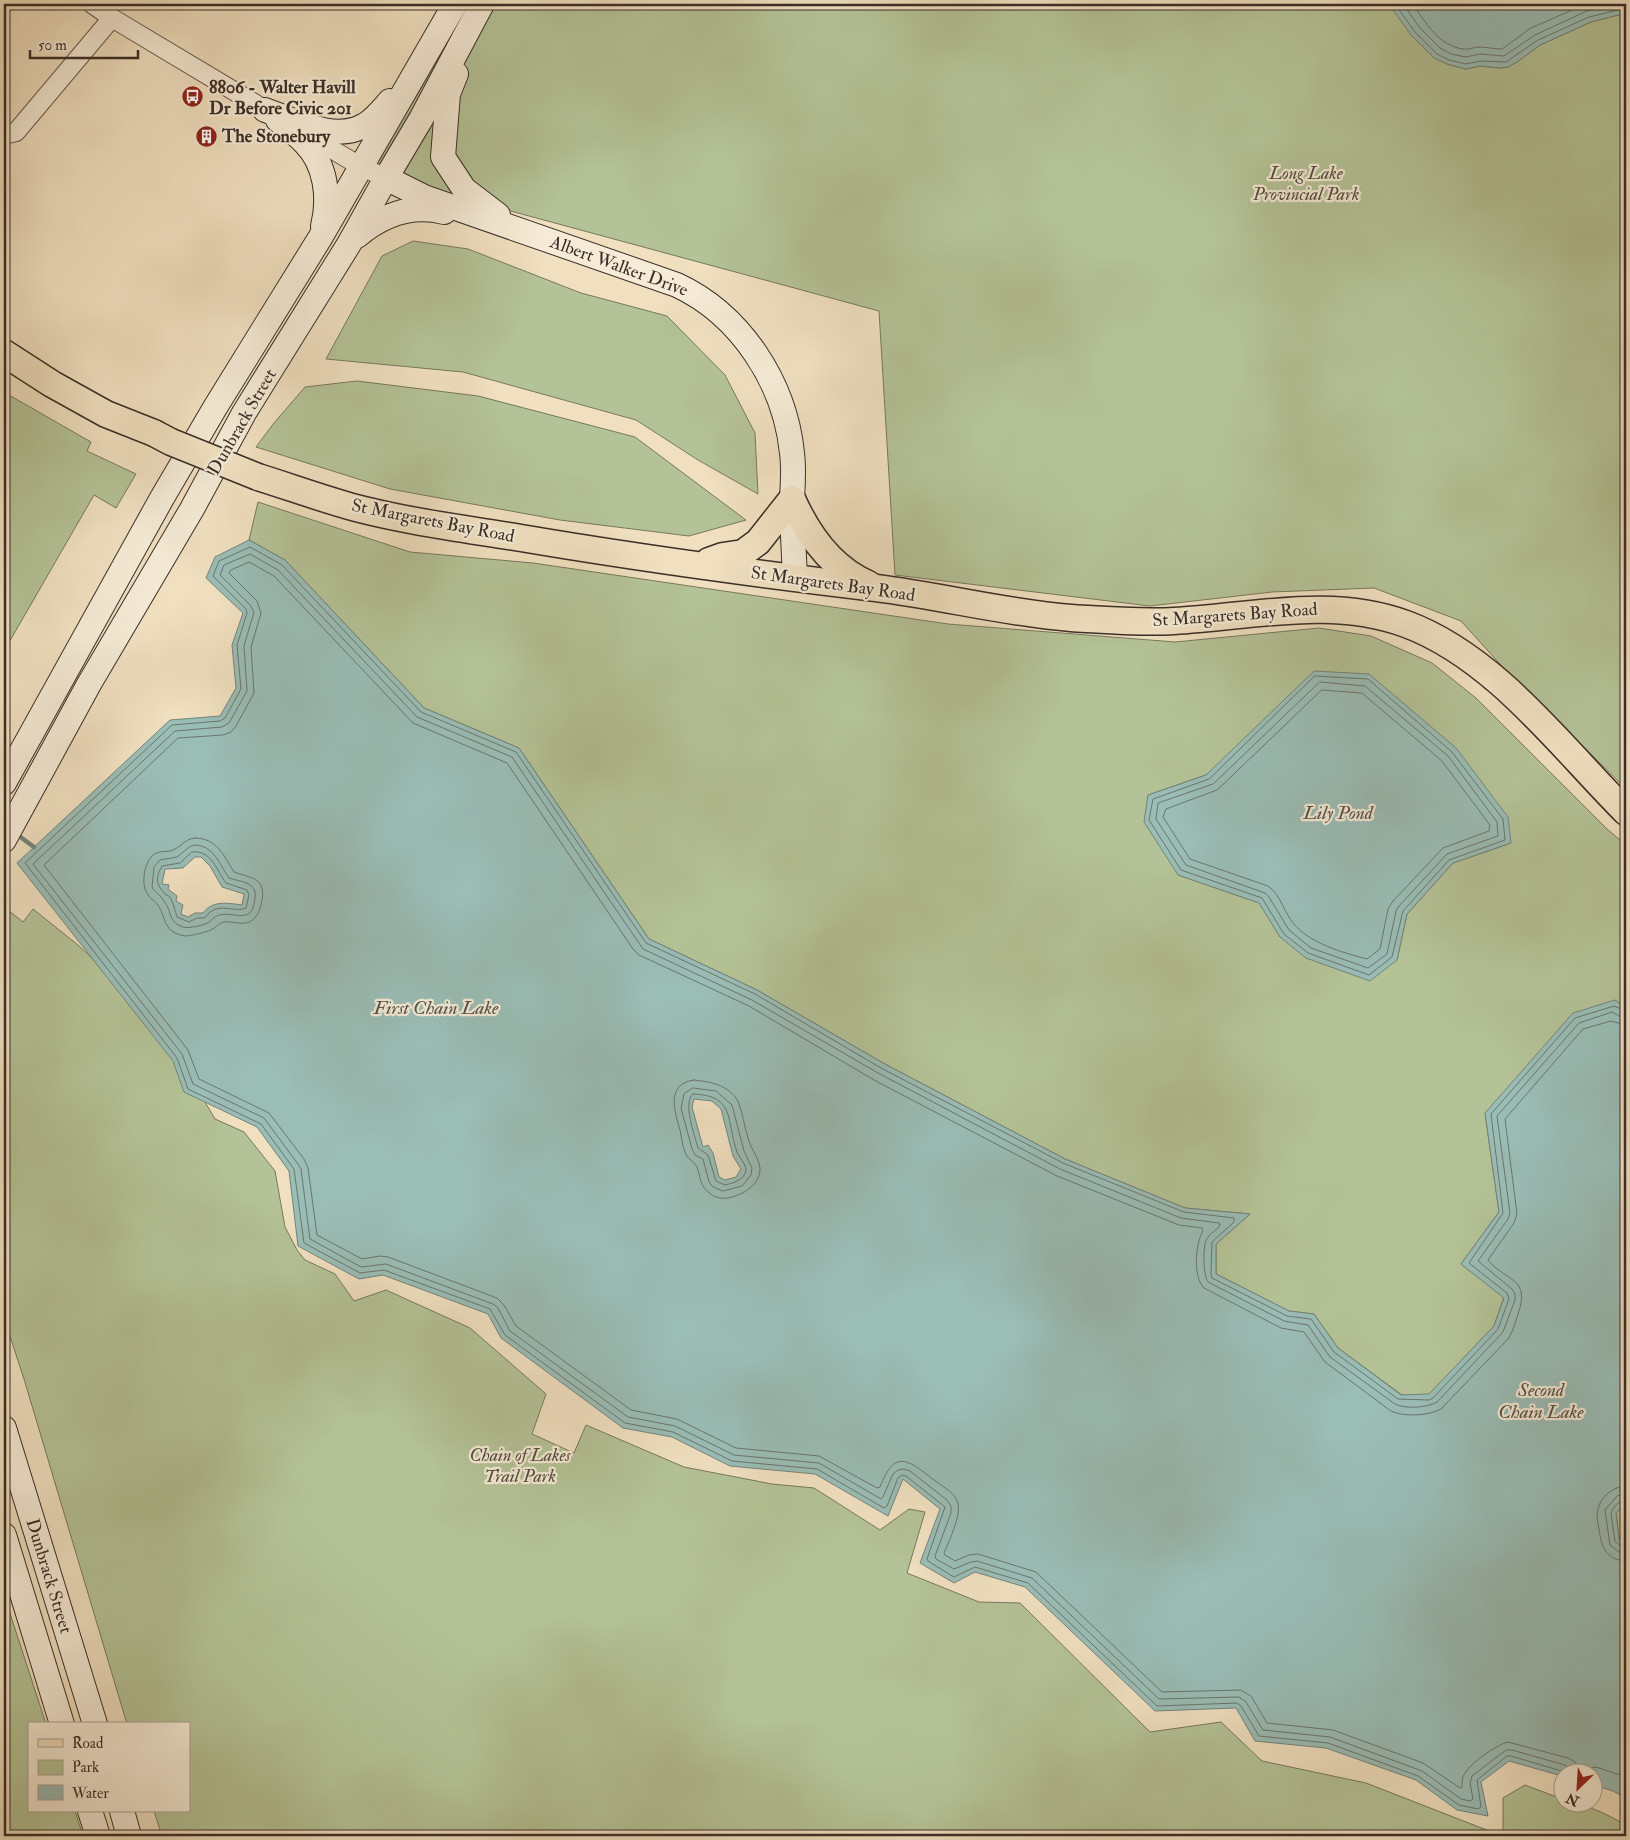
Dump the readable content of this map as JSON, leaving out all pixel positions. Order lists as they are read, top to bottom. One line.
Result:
{"streets":{"main road":["Albert Walker Drive","Dunbrack Street","St Margarets Bay Road"]},"crossings":[["Albert Walker Drive","Dunbrack Street"],["Albert Walker Drive","St Margarets Bay Road"]],"water":["Lily Pond","First Chain Lake","Second Chain Lake"],"parks":["Long Lake Provincial Park","Chain of Lakes Trail Park"],"places":{"bus stop":["8806 - Walter Havill Dr Before Civic 201"],"building":["The Stonebury"]},"legend":["Road","Park","Water"],"scale_bar":"50 m","north":"bottom left"}
